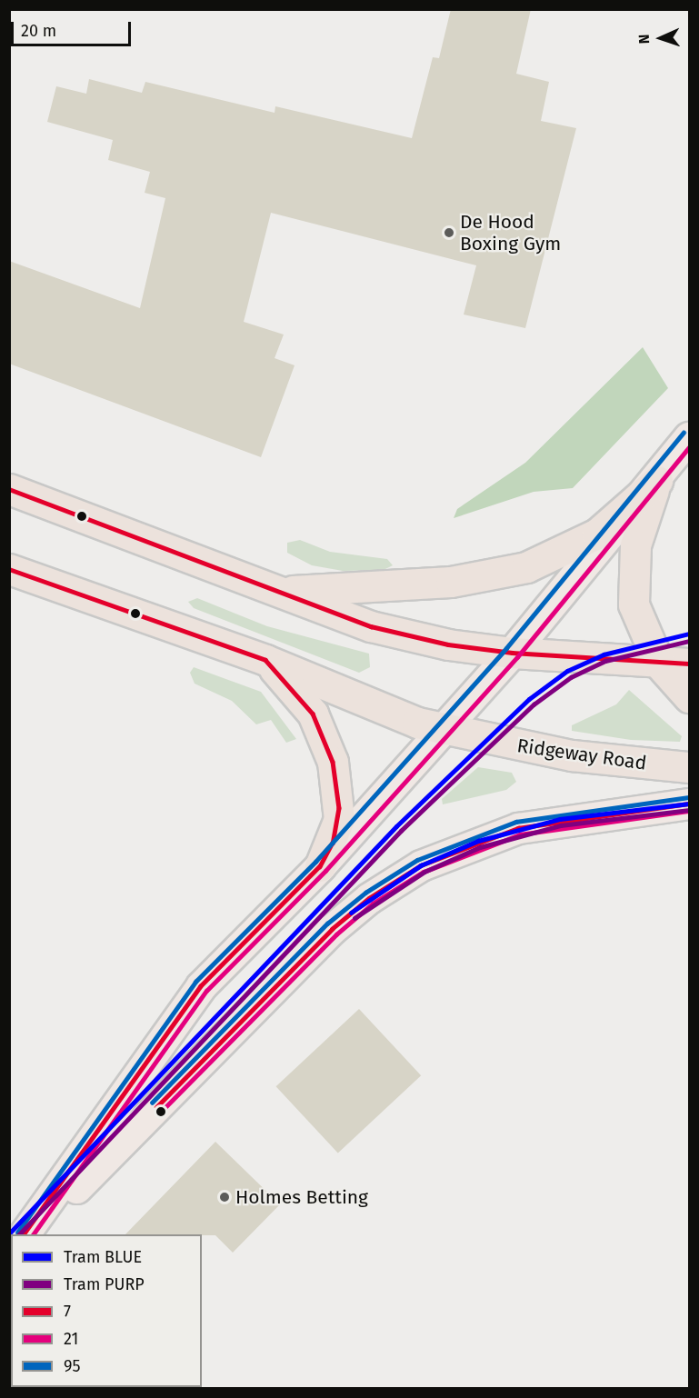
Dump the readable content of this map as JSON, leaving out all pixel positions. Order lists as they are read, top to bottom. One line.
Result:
{"streets":{"highway":["Ridgeway Road"]},"places":["De Hood Boxing Gym","Holmes Betting"],"lines":["transit line 95","transit line 21","transit line 7","tram line BLUE","tram line PURP"],"legend":["Tram BLUE","Tram PURP","7","21","95"],"scale_bar":"20 m","north":"left"}
